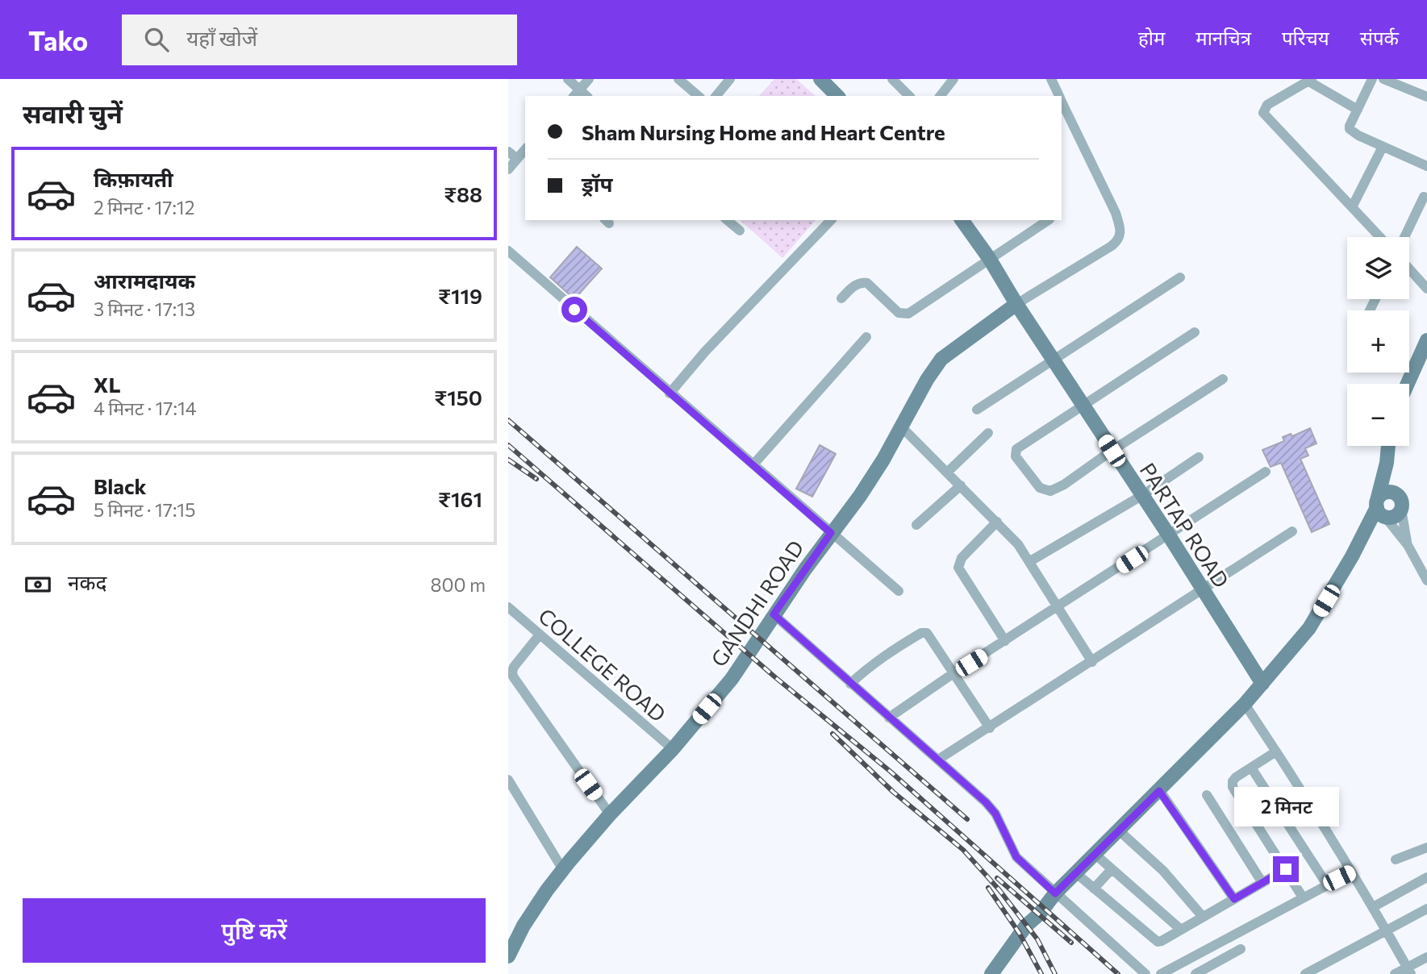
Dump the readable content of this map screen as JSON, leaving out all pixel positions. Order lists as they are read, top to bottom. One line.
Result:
{"streets":{"street":["PARTAP ROAD","GANDHI ROAD","COLLEGE ROAD"]},"crossings":[["PARTAP ROAD","GANDHI ROAD"],["GANDHI ROAD","COLLEGE ROAD"]],"page":{"header":"Tako","search":"यहाँ खोजें","nav":["होम","मानचित्र","परिचय","संपर्क"],"heading":"सवारी चुनें","banner":["Sham Nursing Home and Heart Centre","ड्रॉप"],"list":[{"name":"किफ़ायती","note":"2 मिनट · 17:12","value":"₹88"},{"name":"आरामदायक","note":"3 मिनट · 17:13","value":"₹119"},{"name":"XL","note":"4 मिनट · 17:14","value":"₹150"},{"name":"Black","note":"5 मिनट · 17:15","value":"₹161"}],"map_buttons":["+","−"],"pay":["नकद","800 m"],"bubble":"2 मिनट","buttons":"पुष्टि करें"}}
